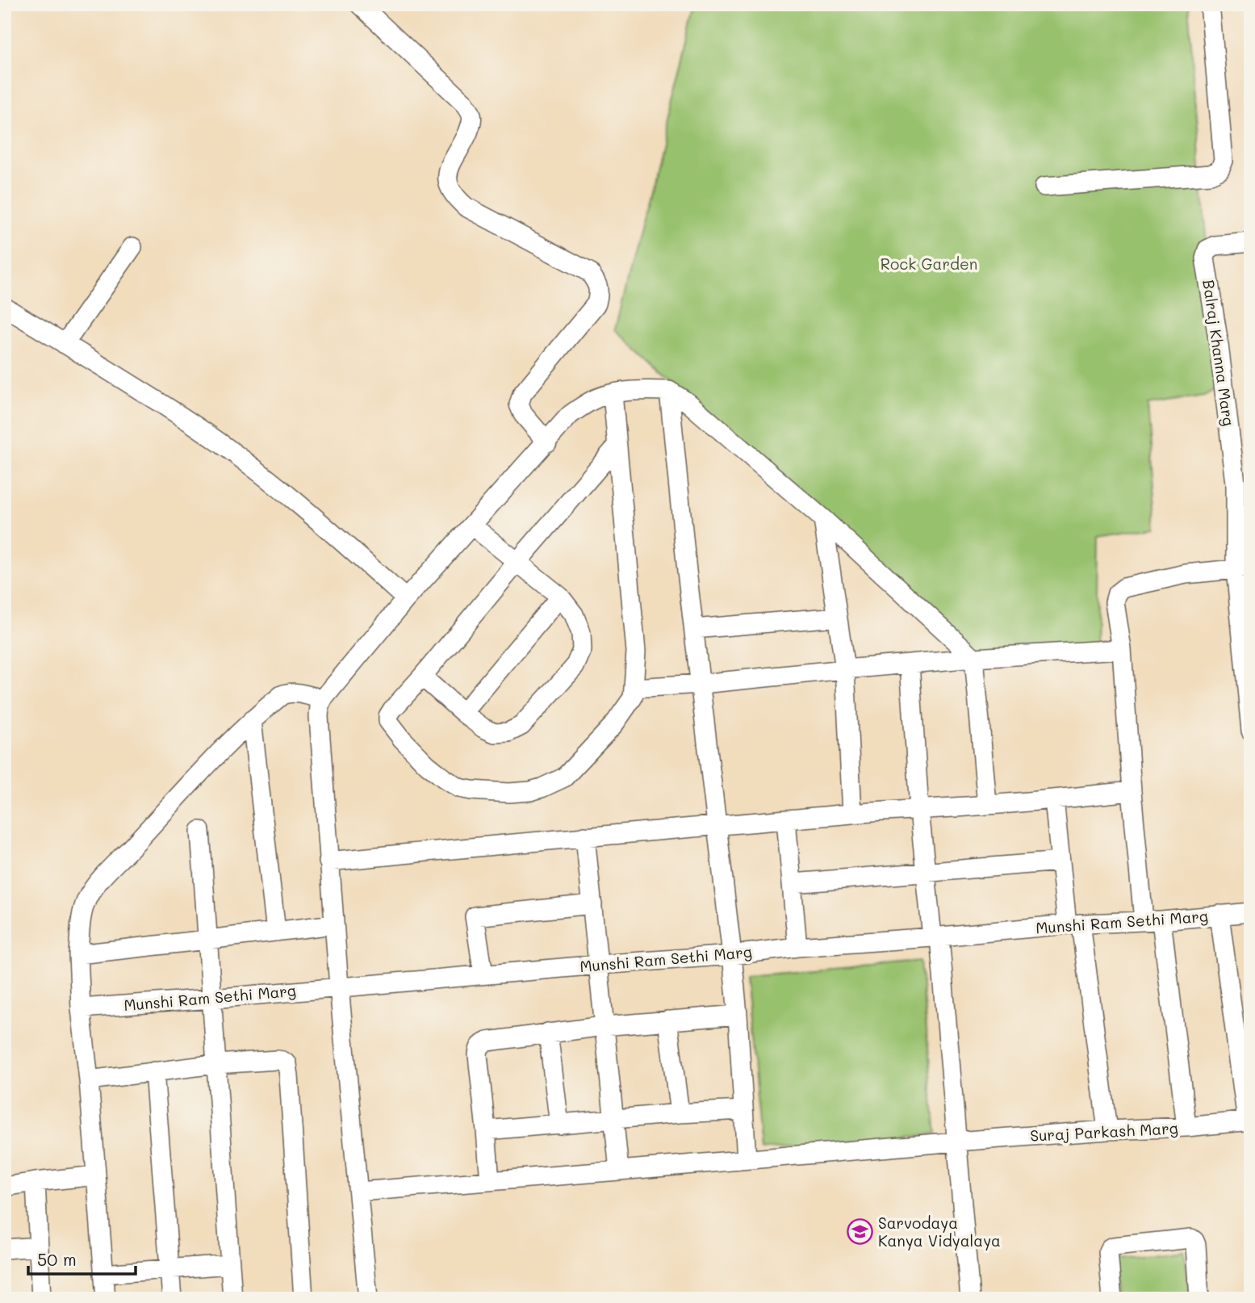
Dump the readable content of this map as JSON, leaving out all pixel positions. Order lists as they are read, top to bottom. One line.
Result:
{"streets":{"street":["Balraj Khanna Marg","Munshi Ram Sethi Marg","Suraj Parkash Marg"]},"parks":["Rock Garden"],"places":{"school or university":["Sarvodaya Kanya Vidyalaya"]},"scale_bar":"50 m"}
